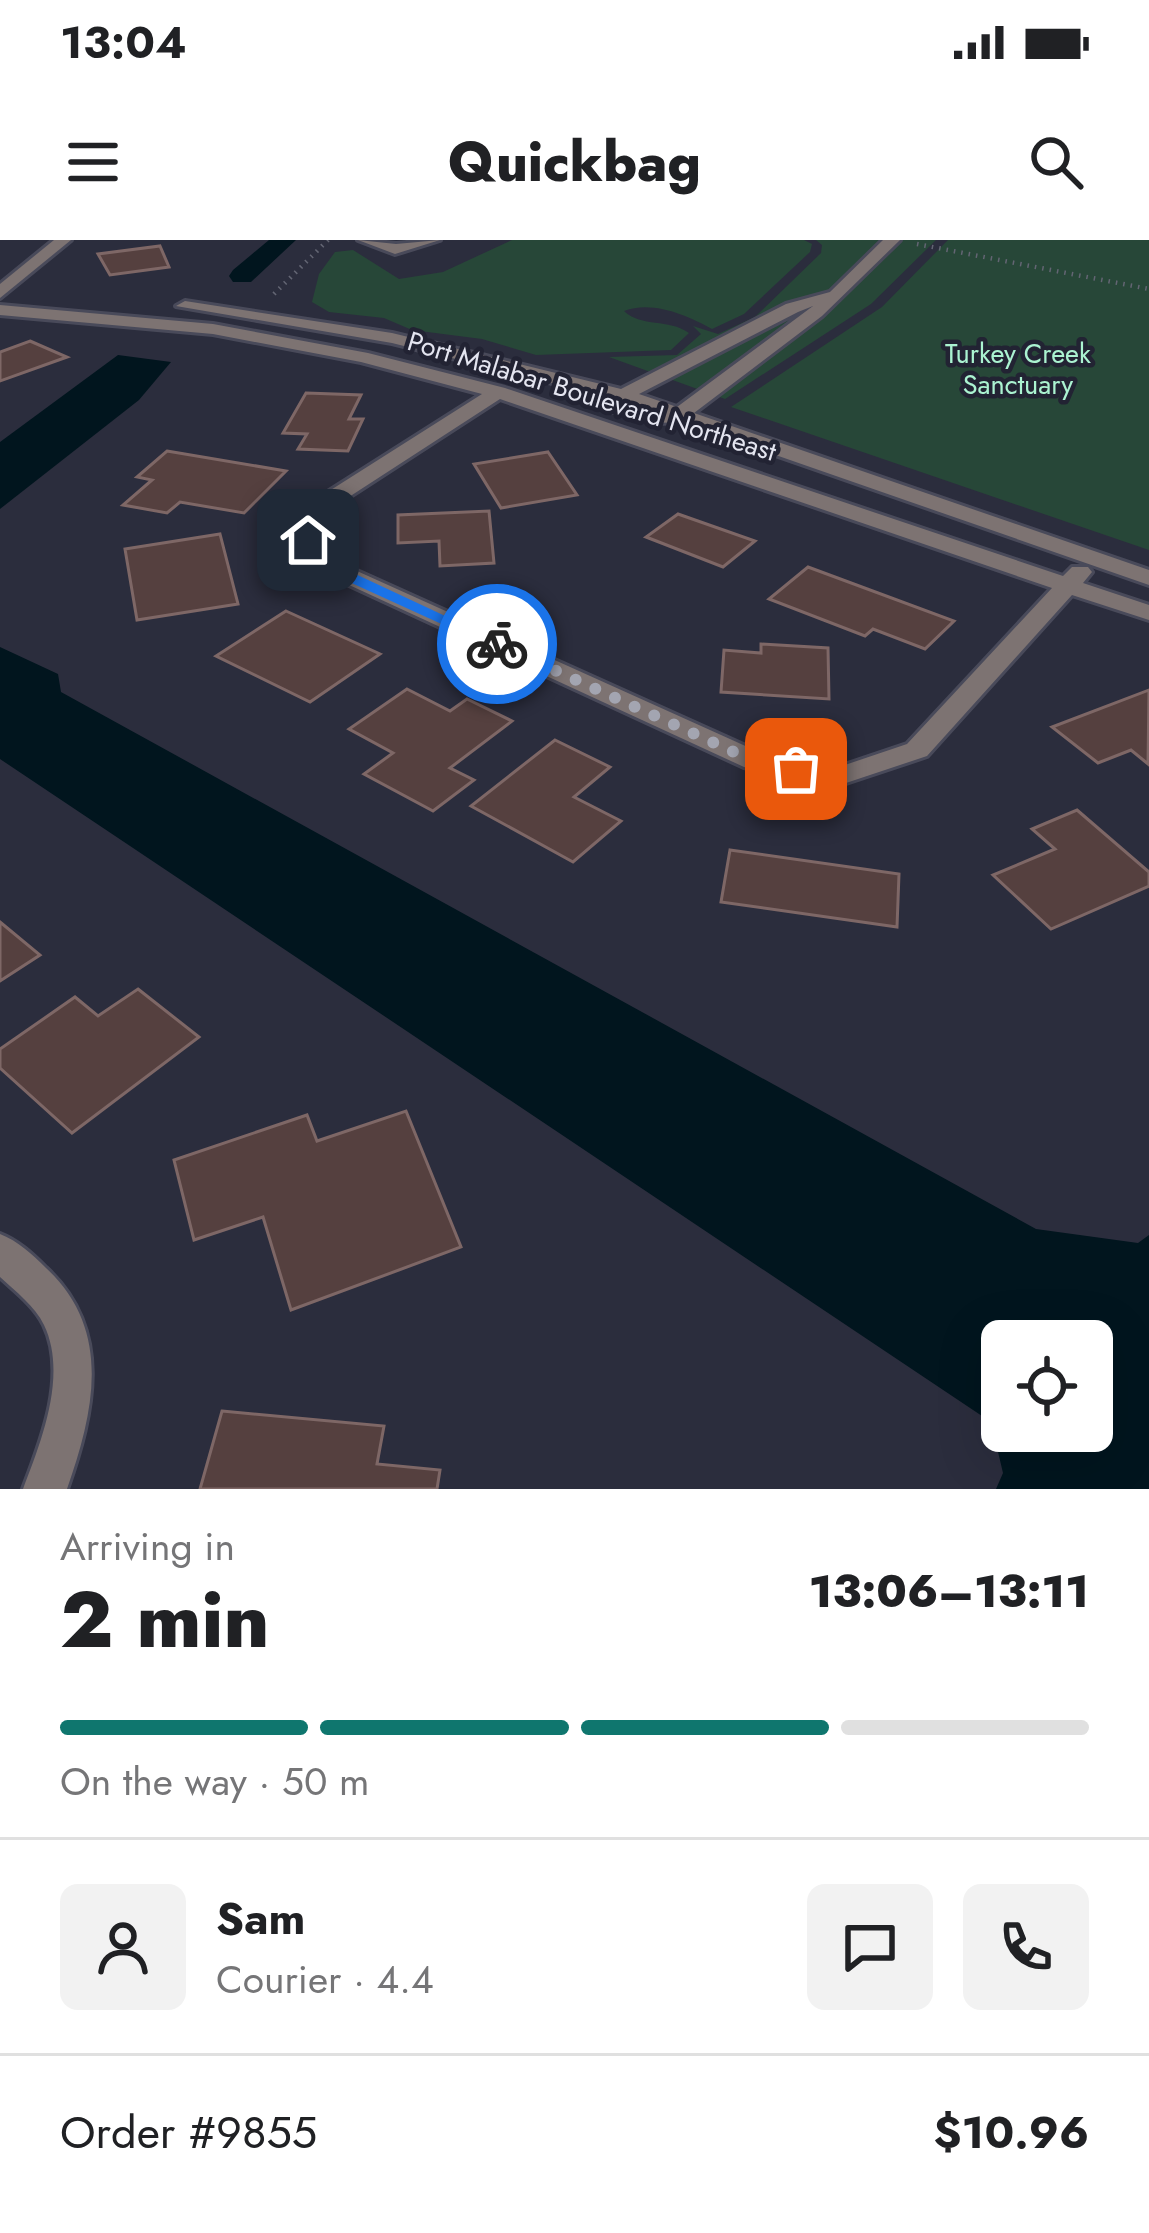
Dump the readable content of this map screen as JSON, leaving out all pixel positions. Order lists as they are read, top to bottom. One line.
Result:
{"streets":{"street":["Port Malabar Boulevard Northeast"]},"parks":["Turkey Creek Sanctuary"],"page":{"status":"13:04","header":"Quickbag","heading":["2 min","Arriving in","13:06–13:11"],"panel":["Sam","Courier · 4.4","Order #9855","$10.96"],"bar":"On the way · 50 m"}}
